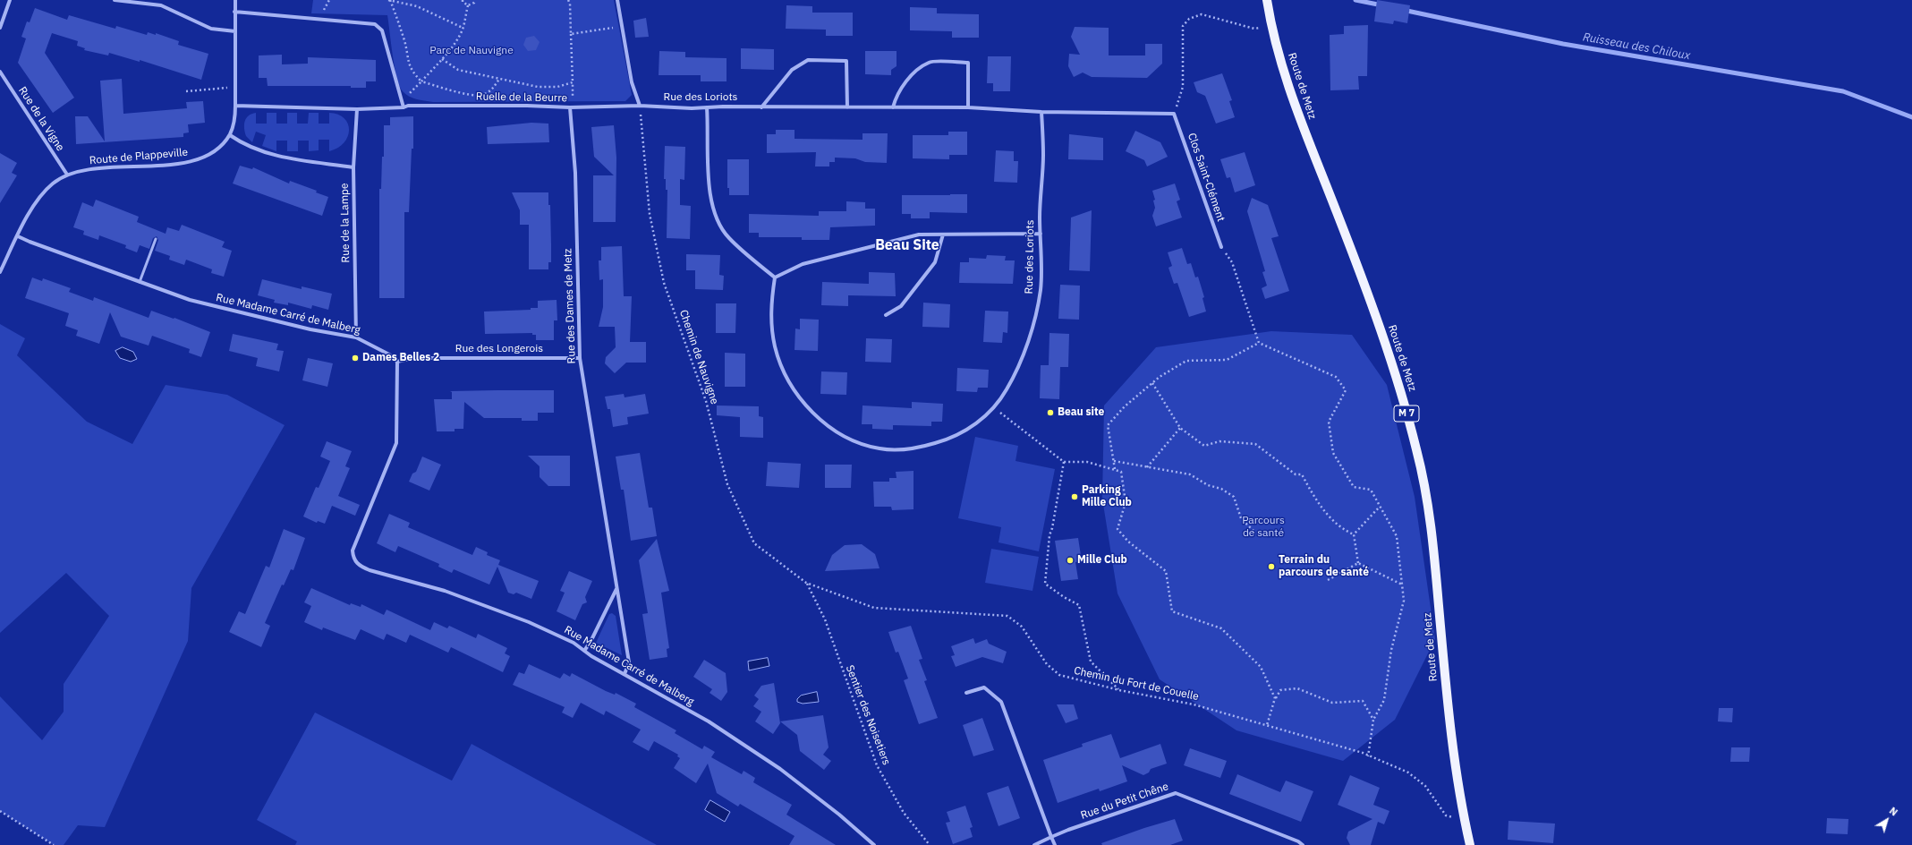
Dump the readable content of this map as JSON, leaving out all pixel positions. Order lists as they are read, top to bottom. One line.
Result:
{"streets":{"main road":["Route de Metz","M 7"],"street":["Ruelle de la Beurre","Rue des Loriots","Rue de la Vigne","Route de Plappeville","Clos Saint-Clément","Rue de la Lampe","Rue des Dames de Metz","Rue Madame Carré de Malberg","Rue des Longerois","Rue du Petit Chêne"],"path":["Chemin de Nauvigne","Chemin du Fort de Couelle","Sentier des Noisetiers"]},"crossings":[["Route de Metz","Chemin du Fort de Couelle"],["Ruelle de la Beurre","Rue des Loriots"],["Ruelle de la Beurre","Route de Plappeville"],["Ruelle de la Beurre","Rue de la Lampe"],["Ruelle de la Beurre","Rue des Dames de Metz"],["Ruelle de la Beurre","Chemin de Nauvigne"],["Rue des Loriots","Clos Saint-Clément"],["Rue des Loriots","Chemin de Nauvigne"],["Rue de la Vigne","Route de Plappeville"],["Route de Plappeville","Rue Madame Carré de Malberg"],["Rue de la Lampe","Rue Madame Carré de Malberg"],["Rue des Dames de Metz","Rue Madame Carré de Malberg"],["Rue des Dames de Metz","Rue des Longerois"],["Rue Madame Carré de Malberg","Rue des Longerois"],["Chemin de Nauvigne","Chemin du Fort de Couelle"],["Chemin de Nauvigne","Sentier des Noisetiers"],["Chemin du Fort de Couelle","Sentier des Noisetiers"]],"districts":["Beau Site"],"water":["Ruisseau des Chiloux"],"parks":["Parc de Nauvigne","Parcours de santé"],"places":["Dames Belles 2","Beau site","Parking Mille Club","Mille Club","Terrain du parcours de santé"],"north":"top right"}
